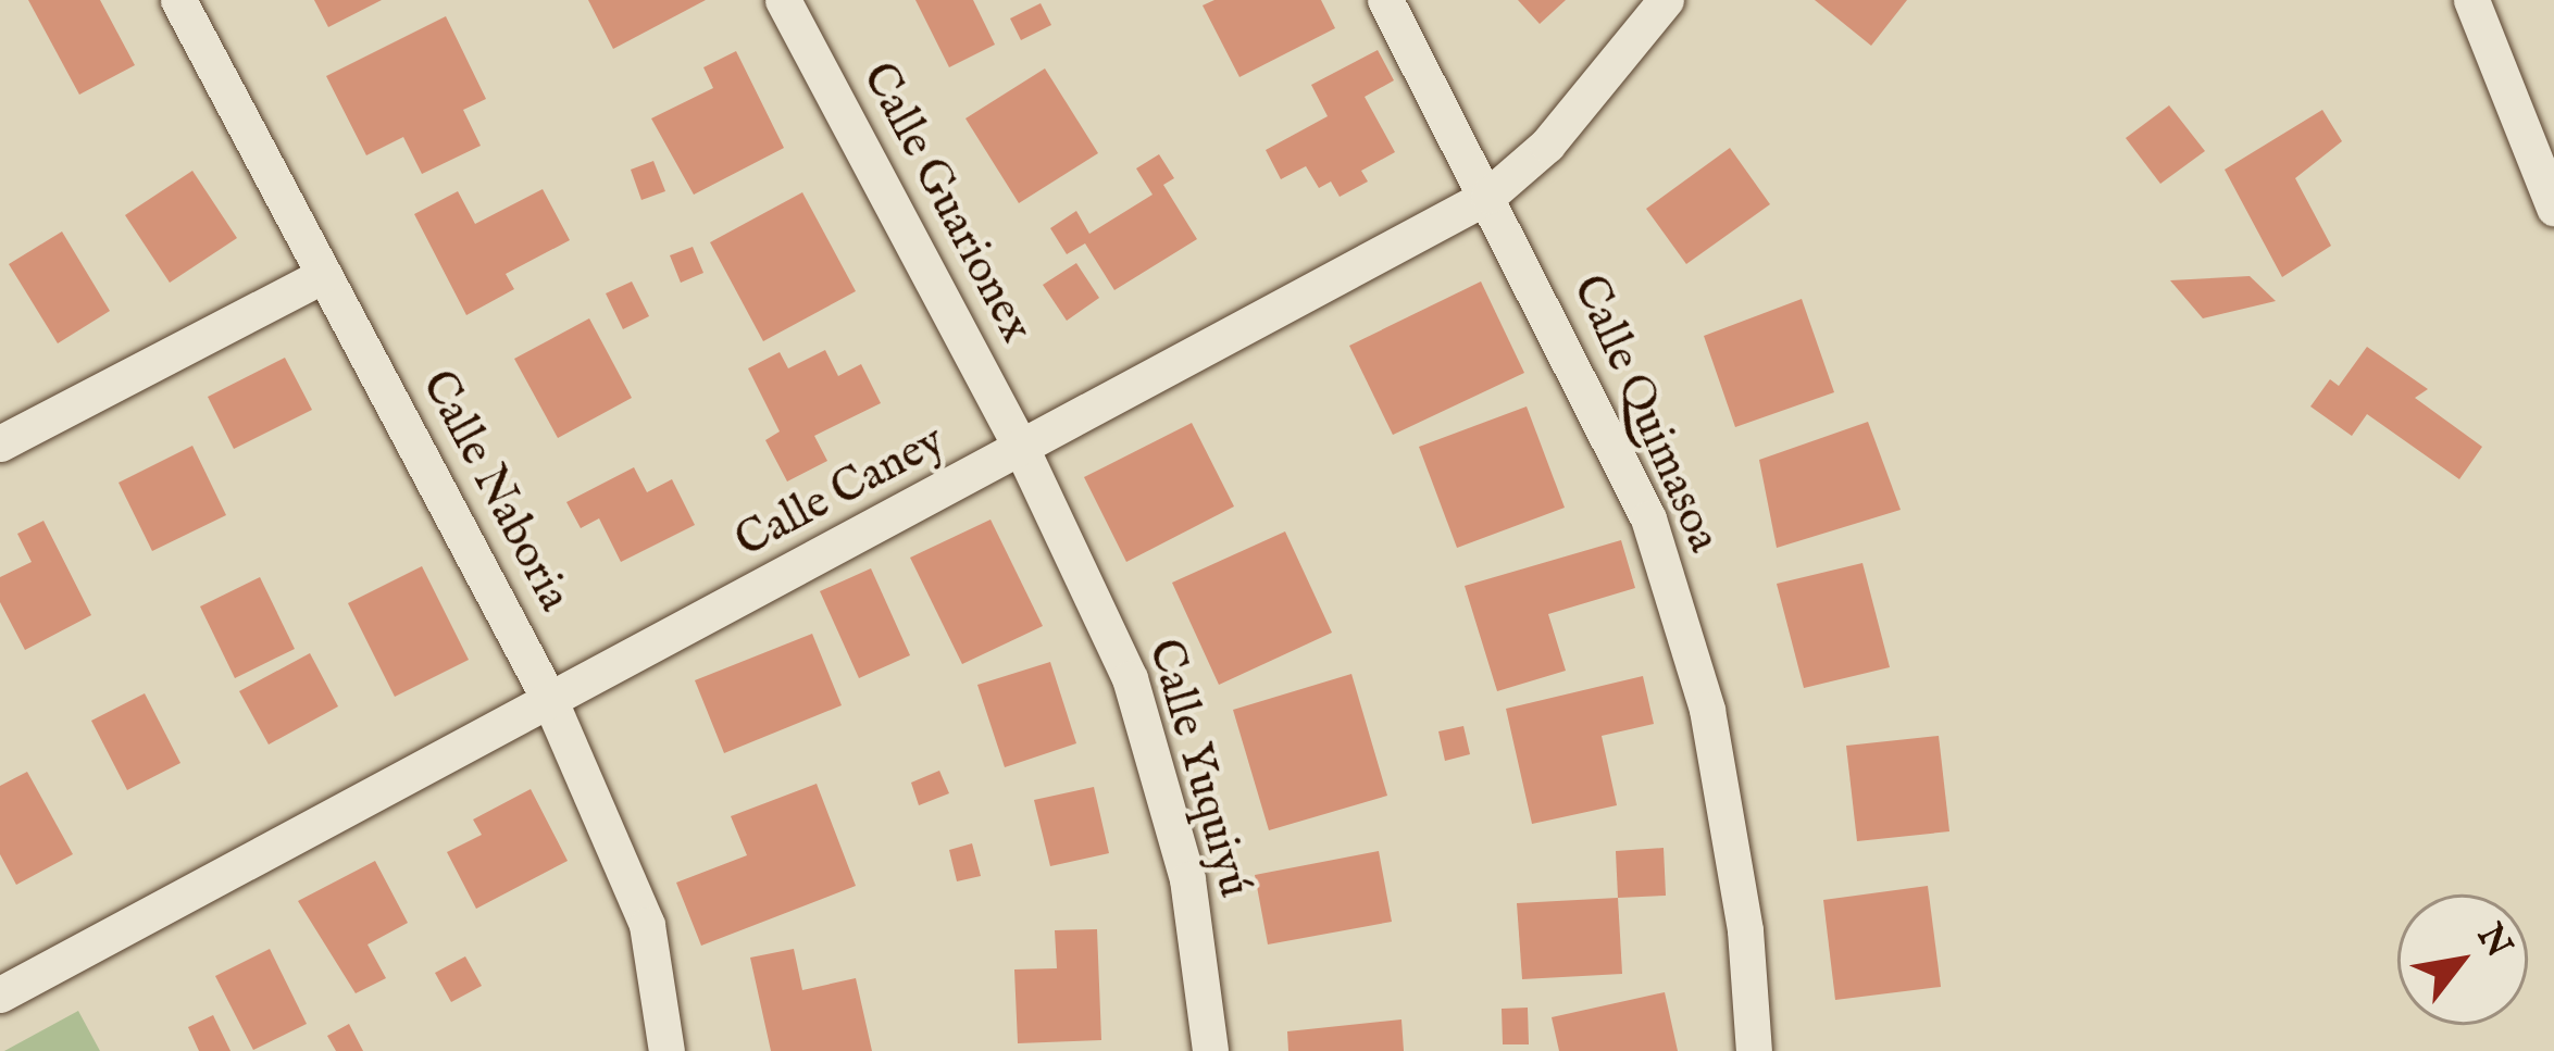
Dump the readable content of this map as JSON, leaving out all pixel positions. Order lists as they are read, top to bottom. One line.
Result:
{"streets":{"street":["Calle Guarionex","Calle Quimasoa","Calle Naboria","Calle Caney","Calle Yuquiyú"]},"crossings":[["Calle Guarionex","Calle Caney"],["Calle Guarionex","Calle Yuquiyú"],["Calle Quimasoa","Calle Caney"],["Calle Naboria","Calle Caney"],["Calle Caney","Calle Yuquiyú"]],"north":"top right"}
